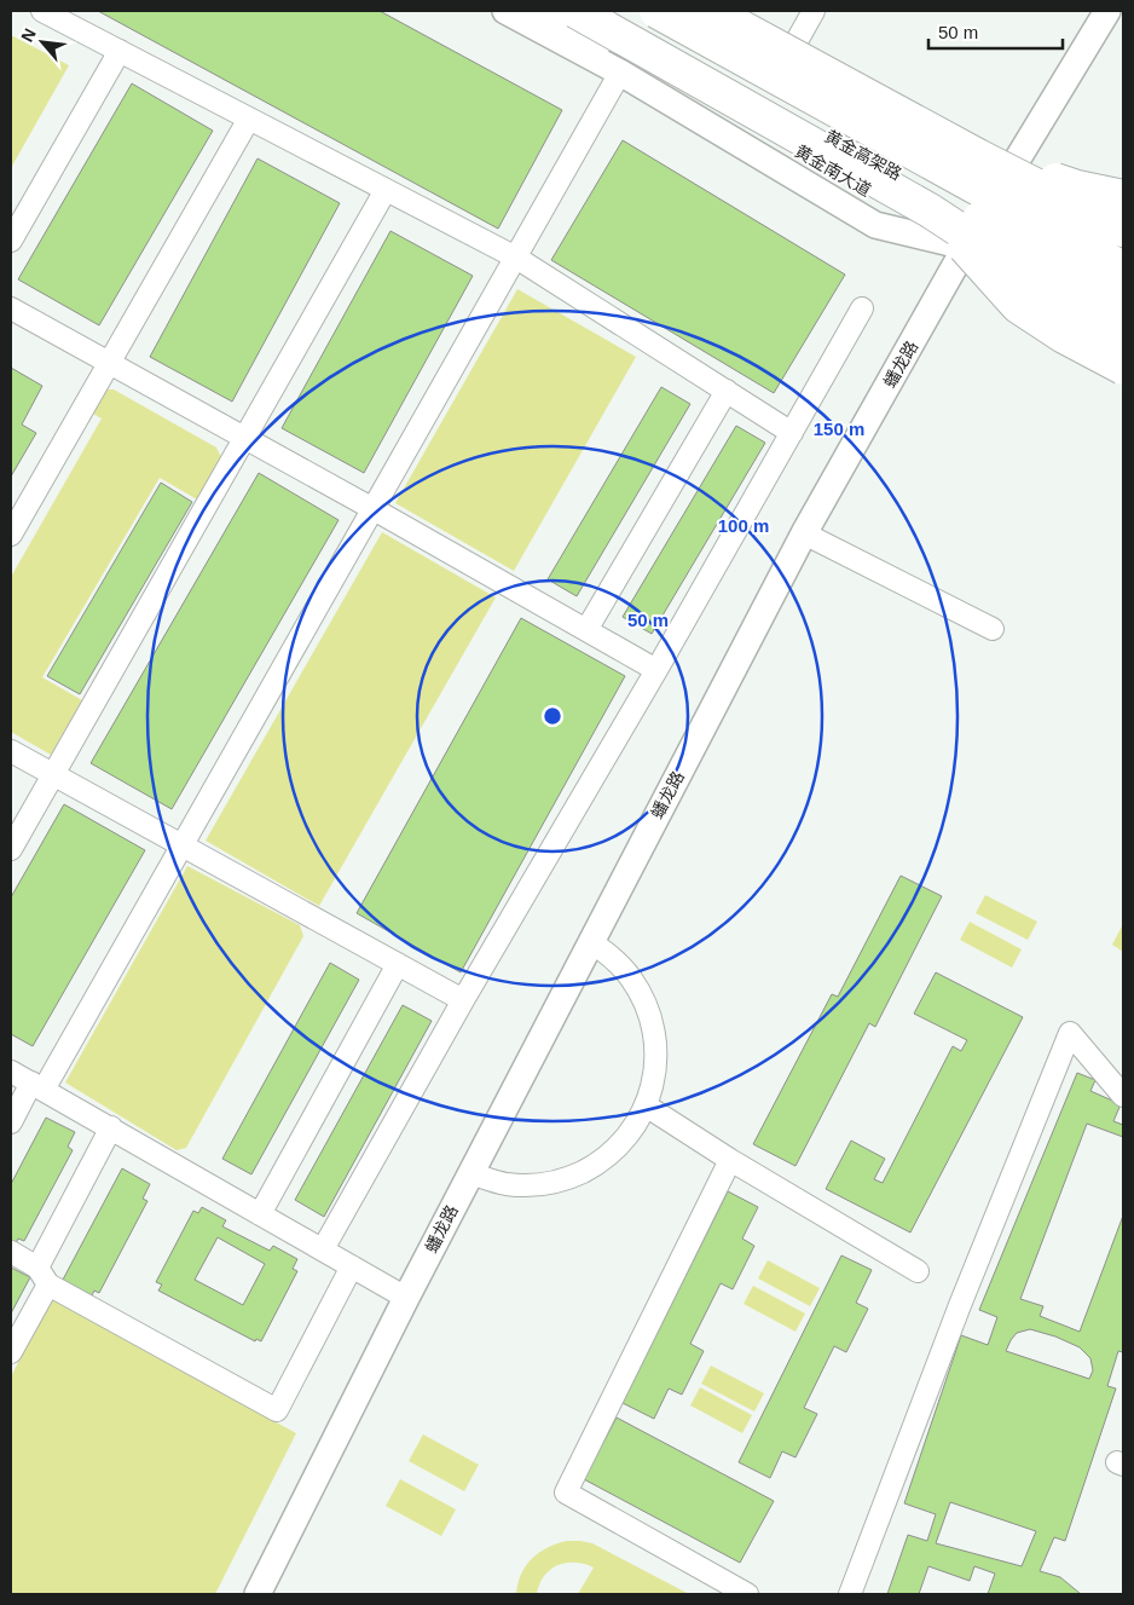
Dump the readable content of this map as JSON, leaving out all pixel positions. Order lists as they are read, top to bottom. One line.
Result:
{"streets":{"main road":["黄金高架路","黄金南大道"],"street":["蟠龙路"]},"crossings":[["黄金南大道","蟠龙路"]],"scale_bar":"50 m","north":"top left","rings":["150 m","100 m","50 m"]}
